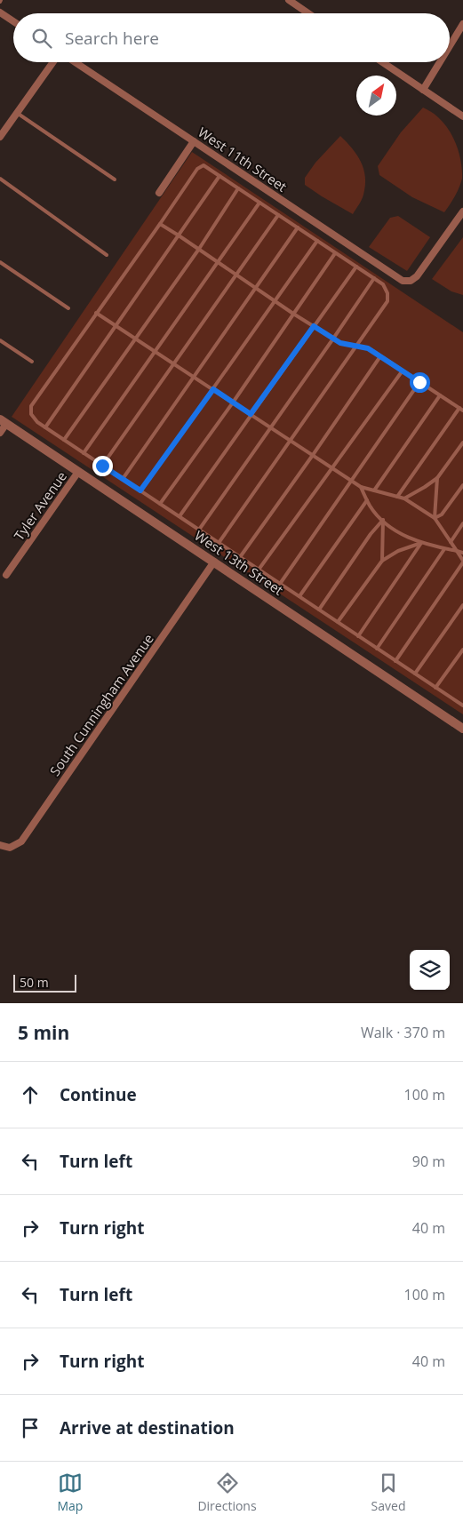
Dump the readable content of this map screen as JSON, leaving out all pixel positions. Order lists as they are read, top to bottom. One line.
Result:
{"streets":{"street":["West 11th Street","Tyler Avenue","West 13th Street","South Cunningham Avenue"]},"crossings":[["Tyler Avenue","West 13th Street"],["West 13th Street","South Cunningham Avenue"]],"scale_bar":"50 m","north":"top right","page":{"search":"Search here","scale":"50 m","heading":["5 min","Walk · 370 m"],"list":[["Continue","100 m"],["Turn left","90 m"],["Turn right","40 m"],["Turn left","100 m"],["Turn right","40 m"],"Arrive at destination"],"nav":["Map","Directions","Saved"]}}
